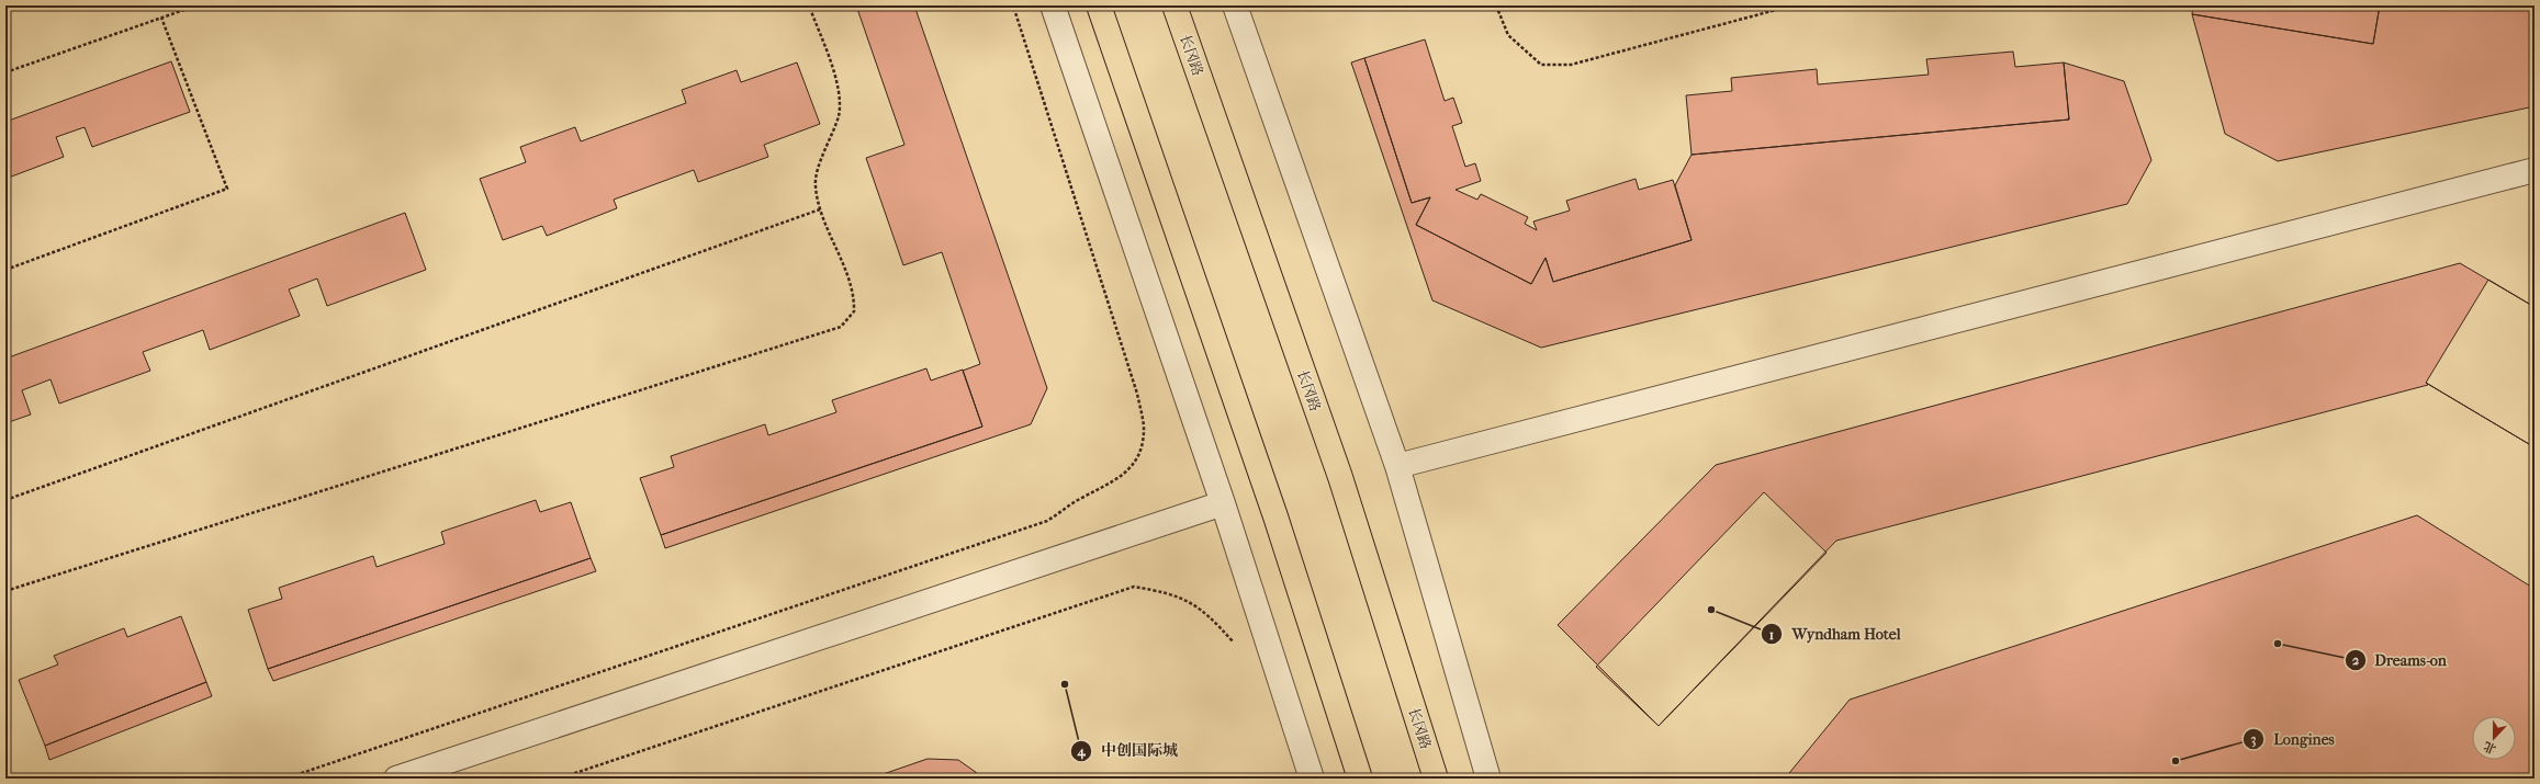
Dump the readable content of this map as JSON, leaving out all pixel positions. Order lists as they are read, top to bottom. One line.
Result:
{"streets":{"main road":["长冈路"]},"places":["Wyndham Hotel","Dreams-on","中创国际城","Longines"],"north":"bottom"}
